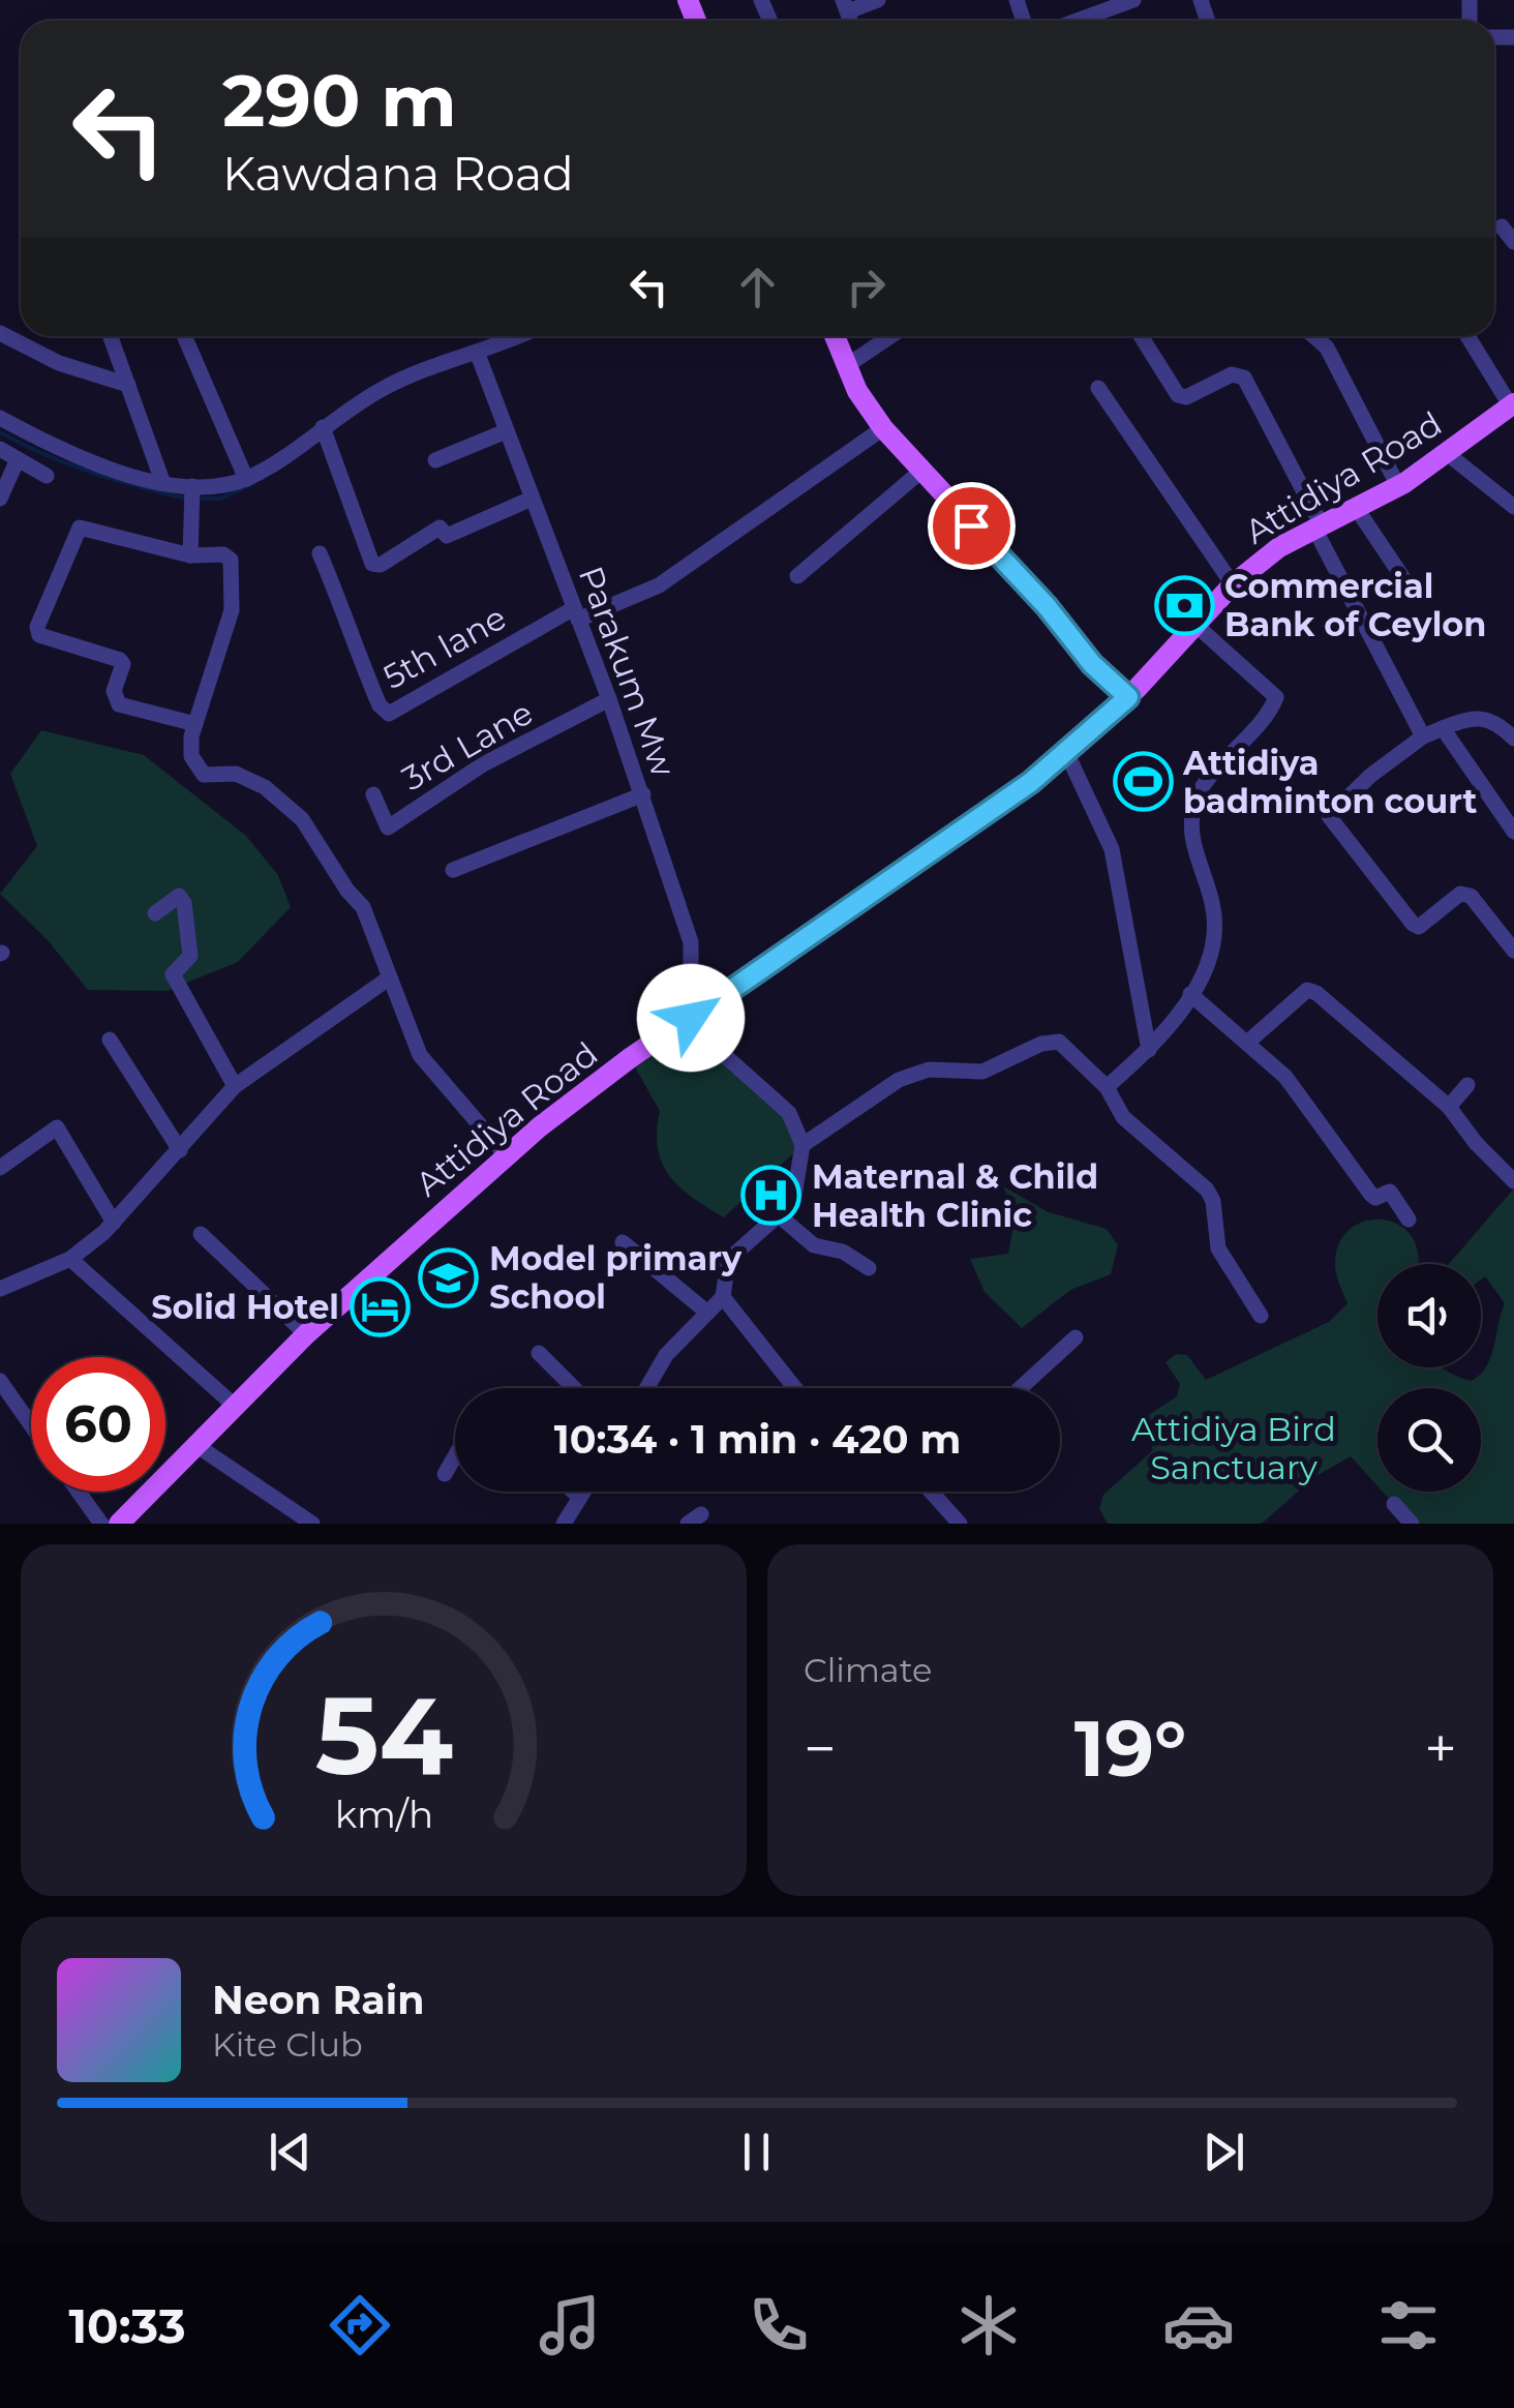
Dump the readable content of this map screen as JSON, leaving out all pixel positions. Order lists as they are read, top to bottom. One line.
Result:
{"streets":{"main road":["Attidiya Road"],"street":["5th lane","Parakum Mw","3rd Lane"]},"crossings":[["Attidiya Road","Parakum Mw"],["5th lane","Parakum Mw"],["Parakum Mw","3rd Lane"]],"parks":["Attidiya Bird Sanctuary"],"places":{"bank":["Commercial Bank of Ceylon"],"sports":["Attidiya badminton court"],"hospital":["Maternal & Child Health Clinic"],"school or university":["Model primary School"],"hotel":["Solid Hotel"]},"page":{"turn":["290 m","Kawdana Road"],"limit":"60","trip":"10:34 · 1 min · 420 m","tile":"Climate","heat":["−","19°","+"],"song":["Neon Rain","Kite Club"],"tabs":"10:33","gauge":["54","km/h"]}}
